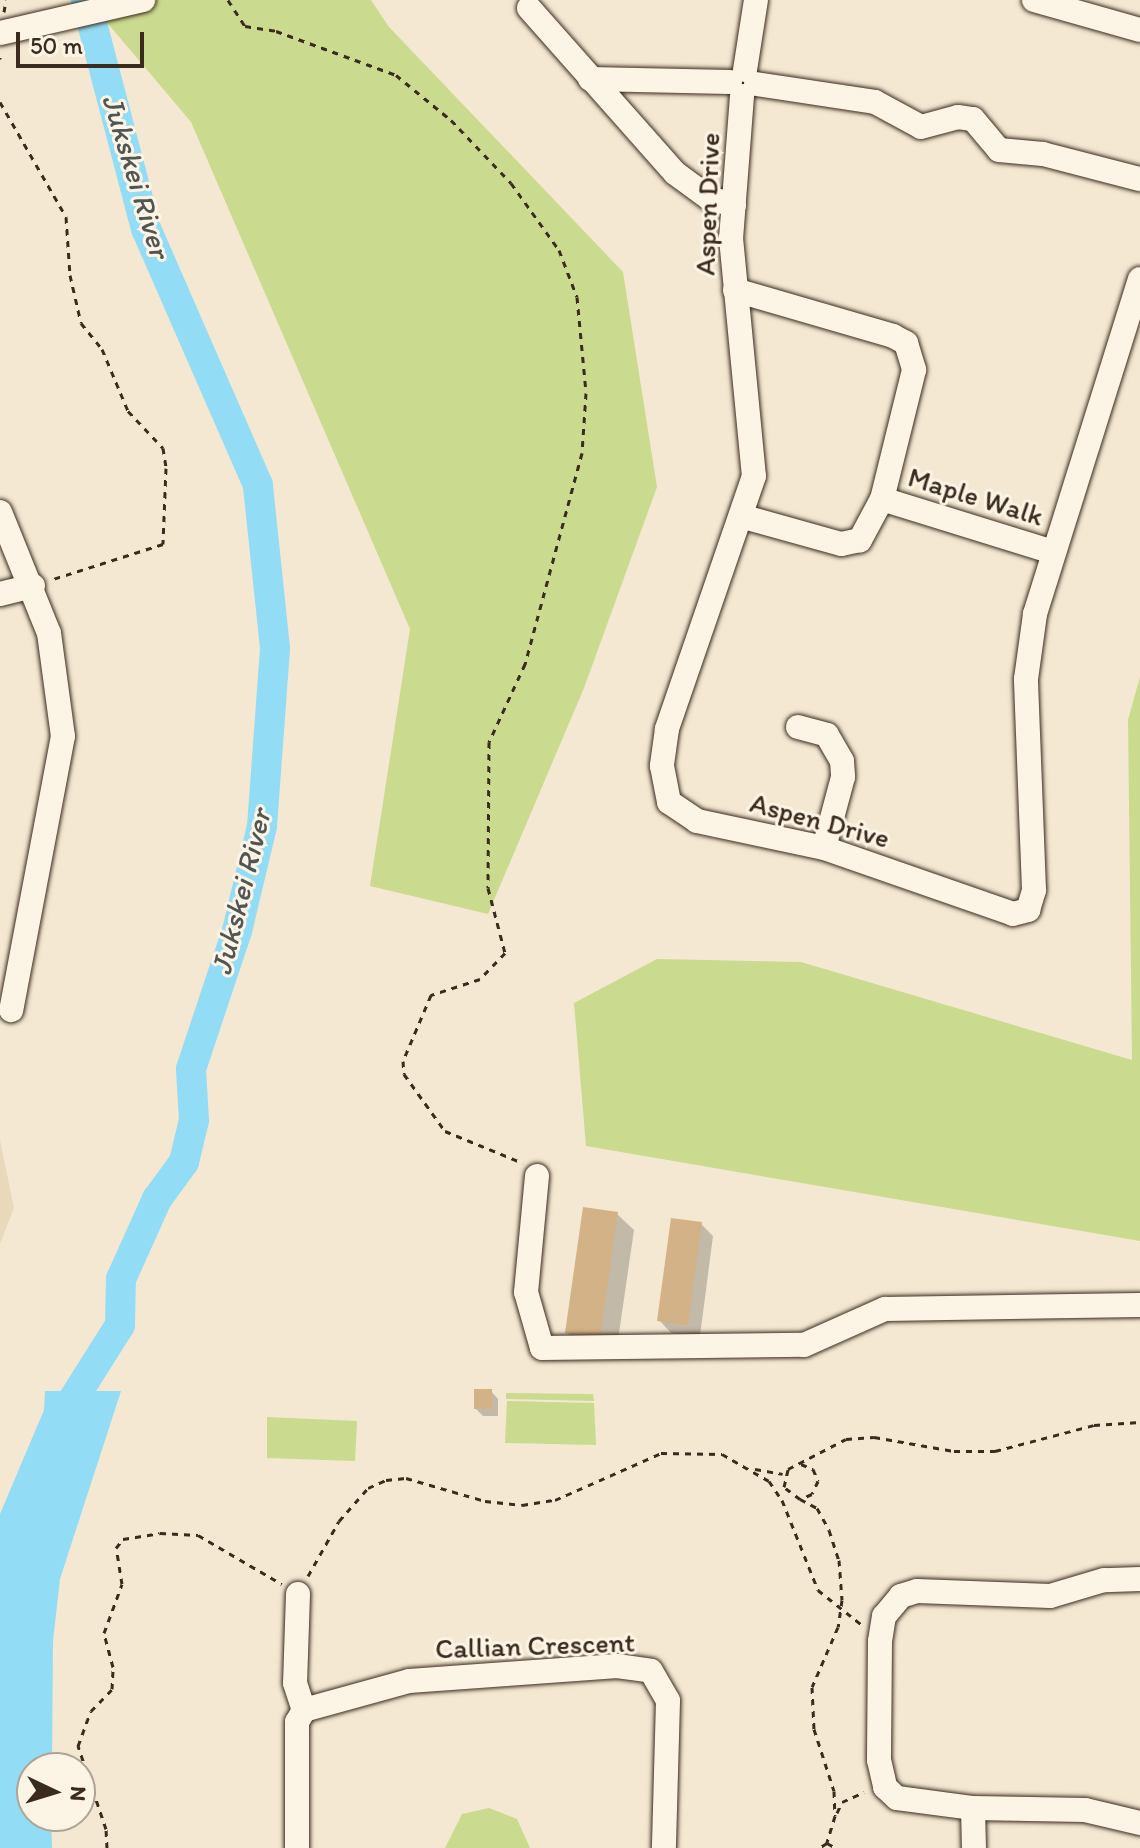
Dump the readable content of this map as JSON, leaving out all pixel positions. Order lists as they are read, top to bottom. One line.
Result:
{"streets":{"street":["Aspen Drive","Maple Walk","Callian Crescent"]},"crossings":[["Aspen Drive","Maple Walk"]],"water":["Jukskei River"],"scale_bar":"50 m","north":"right"}
